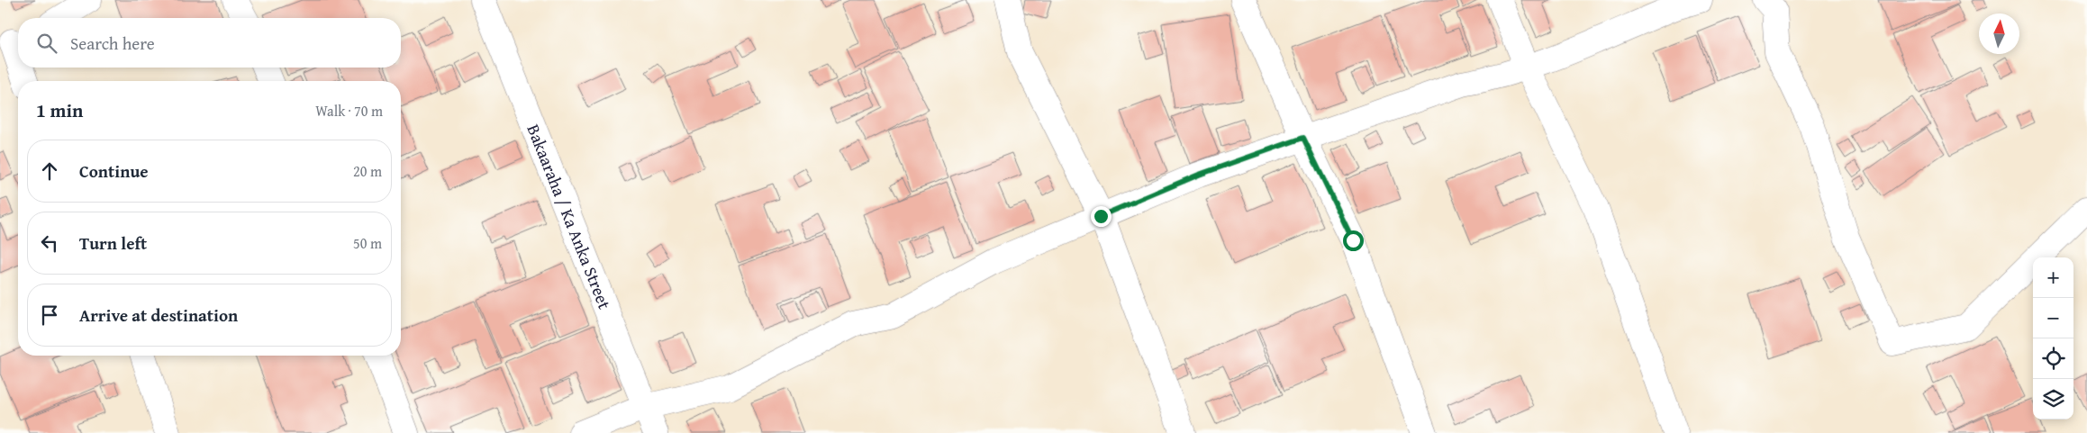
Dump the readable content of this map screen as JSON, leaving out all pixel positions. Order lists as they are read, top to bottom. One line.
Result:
{"streets":{"street":["Bakaaraha / Ka Anka Street"]},"north":"top","page":{"search":"Search here","heading":["1 min","Walk · 70 m"],"list":[["Continue","20 m"],["Turn left","50 m"],"Arrive at destination"],"map_buttons":["+","−"]}}
